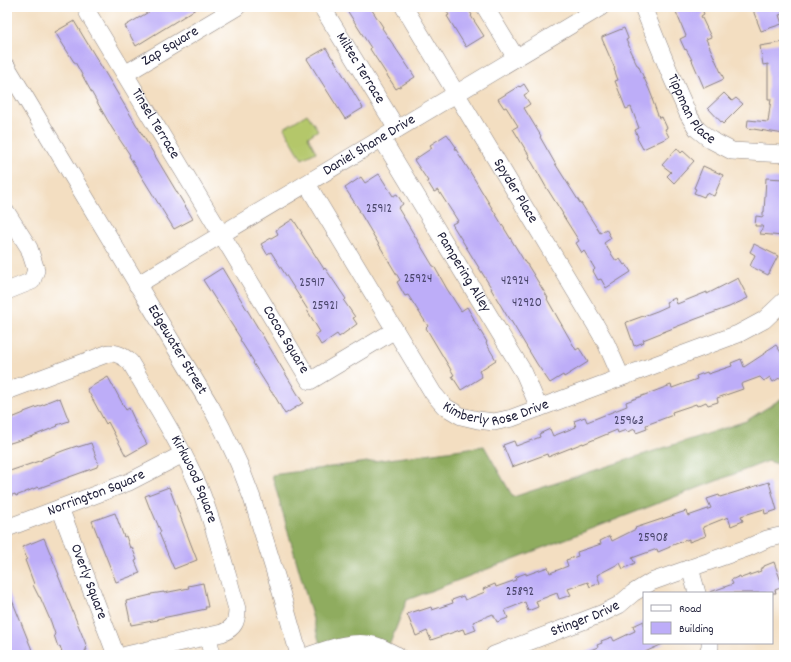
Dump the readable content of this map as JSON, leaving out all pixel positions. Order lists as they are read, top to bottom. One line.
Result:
{"streets":{"street":["Zap Square","Miltec Terrace","Tippman Place","Tinsel Terrace","Daniel Shane Drive","Spyder Place","Pampering Alley","Cocoa Square","Edgewater Street","Kimberly Rose Drive","Kirkwood Square","Norrington Square","Overly Square","Stinger Drive"]},"crossings":[["Zap Square","Tinsel Terrace"],["Miltec Terrace","Daniel Shane Drive"],["Tinsel Terrace","Daniel Shane Drive"],["Tinsel Terrace","Cocoa Square"],["Daniel Shane Drive","Spyder Place"],["Daniel Shane Drive","Pampering Alley"],["Daniel Shane Drive","Cocoa Square"],["Daniel Shane Drive","Edgewater Street"],["Daniel Shane Drive","Kimberly Rose Drive"],["Spyder Place","Kimberly Rose Drive"],["Pampering Alley","Kimberly Rose Drive"],["Cocoa Square","Kimberly Rose Drive"],["Kirkwood Square","Norrington Square"],["Norrington Square","Overly Square"]],"house_numbers":["25912","25924","42924","25917","42920","25921","25963","25908","25892"],"legend":["Road","Building"]}
